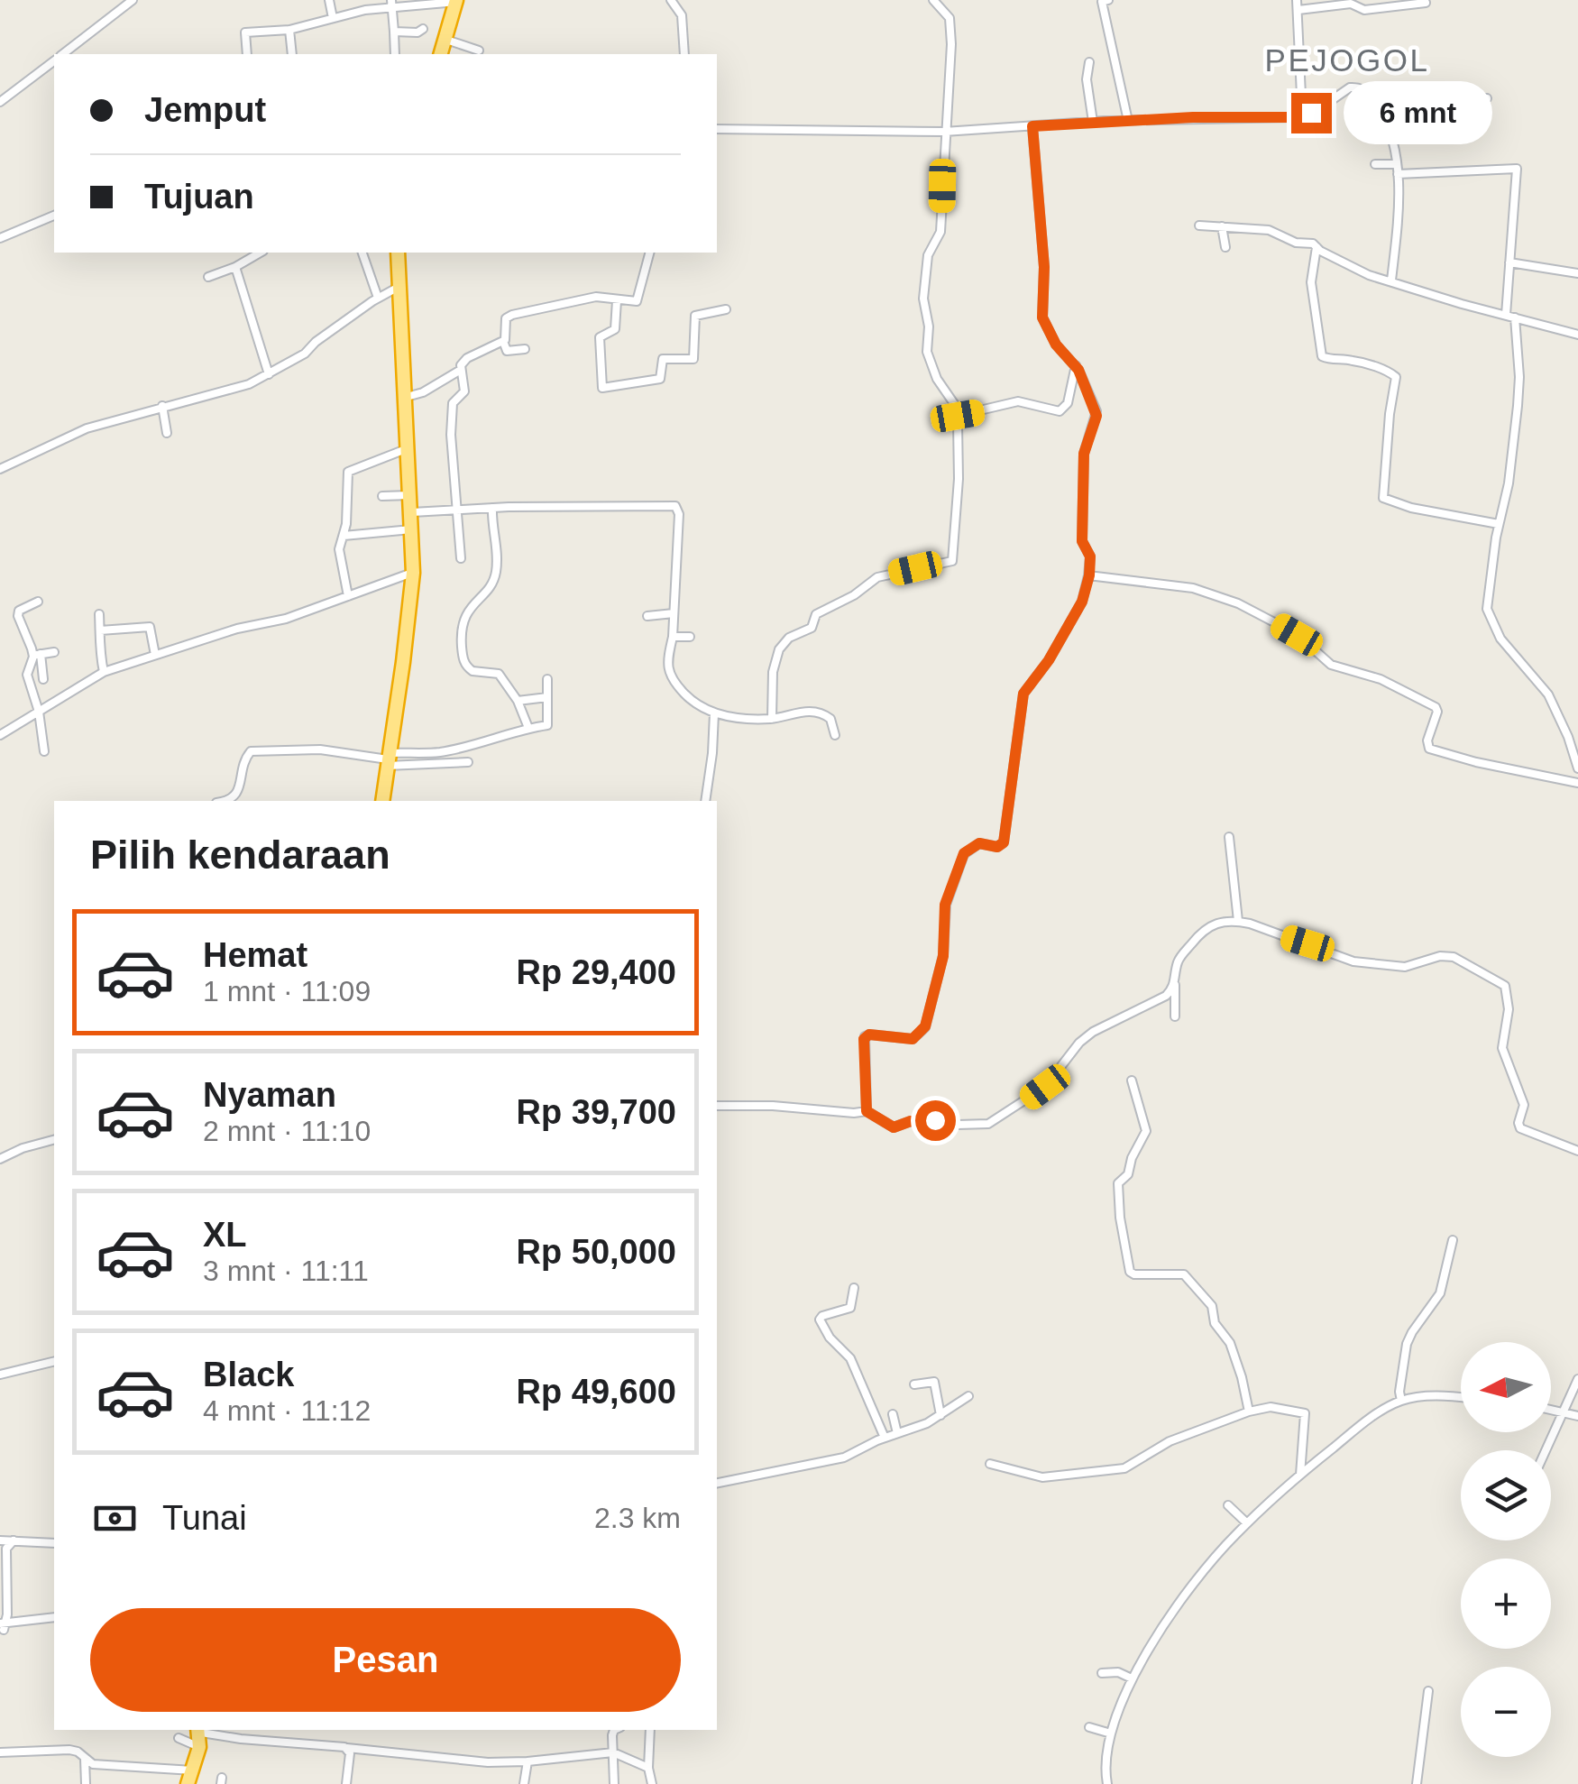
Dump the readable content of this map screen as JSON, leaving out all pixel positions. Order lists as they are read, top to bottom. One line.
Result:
{"districts":["PEJOGOL"],"north":"left","page":{"banner":["Jemput","Tujuan"],"bubble":"6 mnt","heading":"Pilih kendaraan","list":[{"name":"Hemat","note":"1 mnt · 11:09","value":"Rp 29,400"},{"name":"Nyaman","note":"2 mnt · 11:10","value":"Rp 39,700"},{"name":"XL","note":"3 mnt · 11:11","value":"Rp 50,000"},{"name":"Black","note":"4 mnt · 11:12","value":"Rp 49,600"}],"map_buttons":["+","−"],"pay":["Tunai","2.3 km"],"buttons":"Pesan"}}
